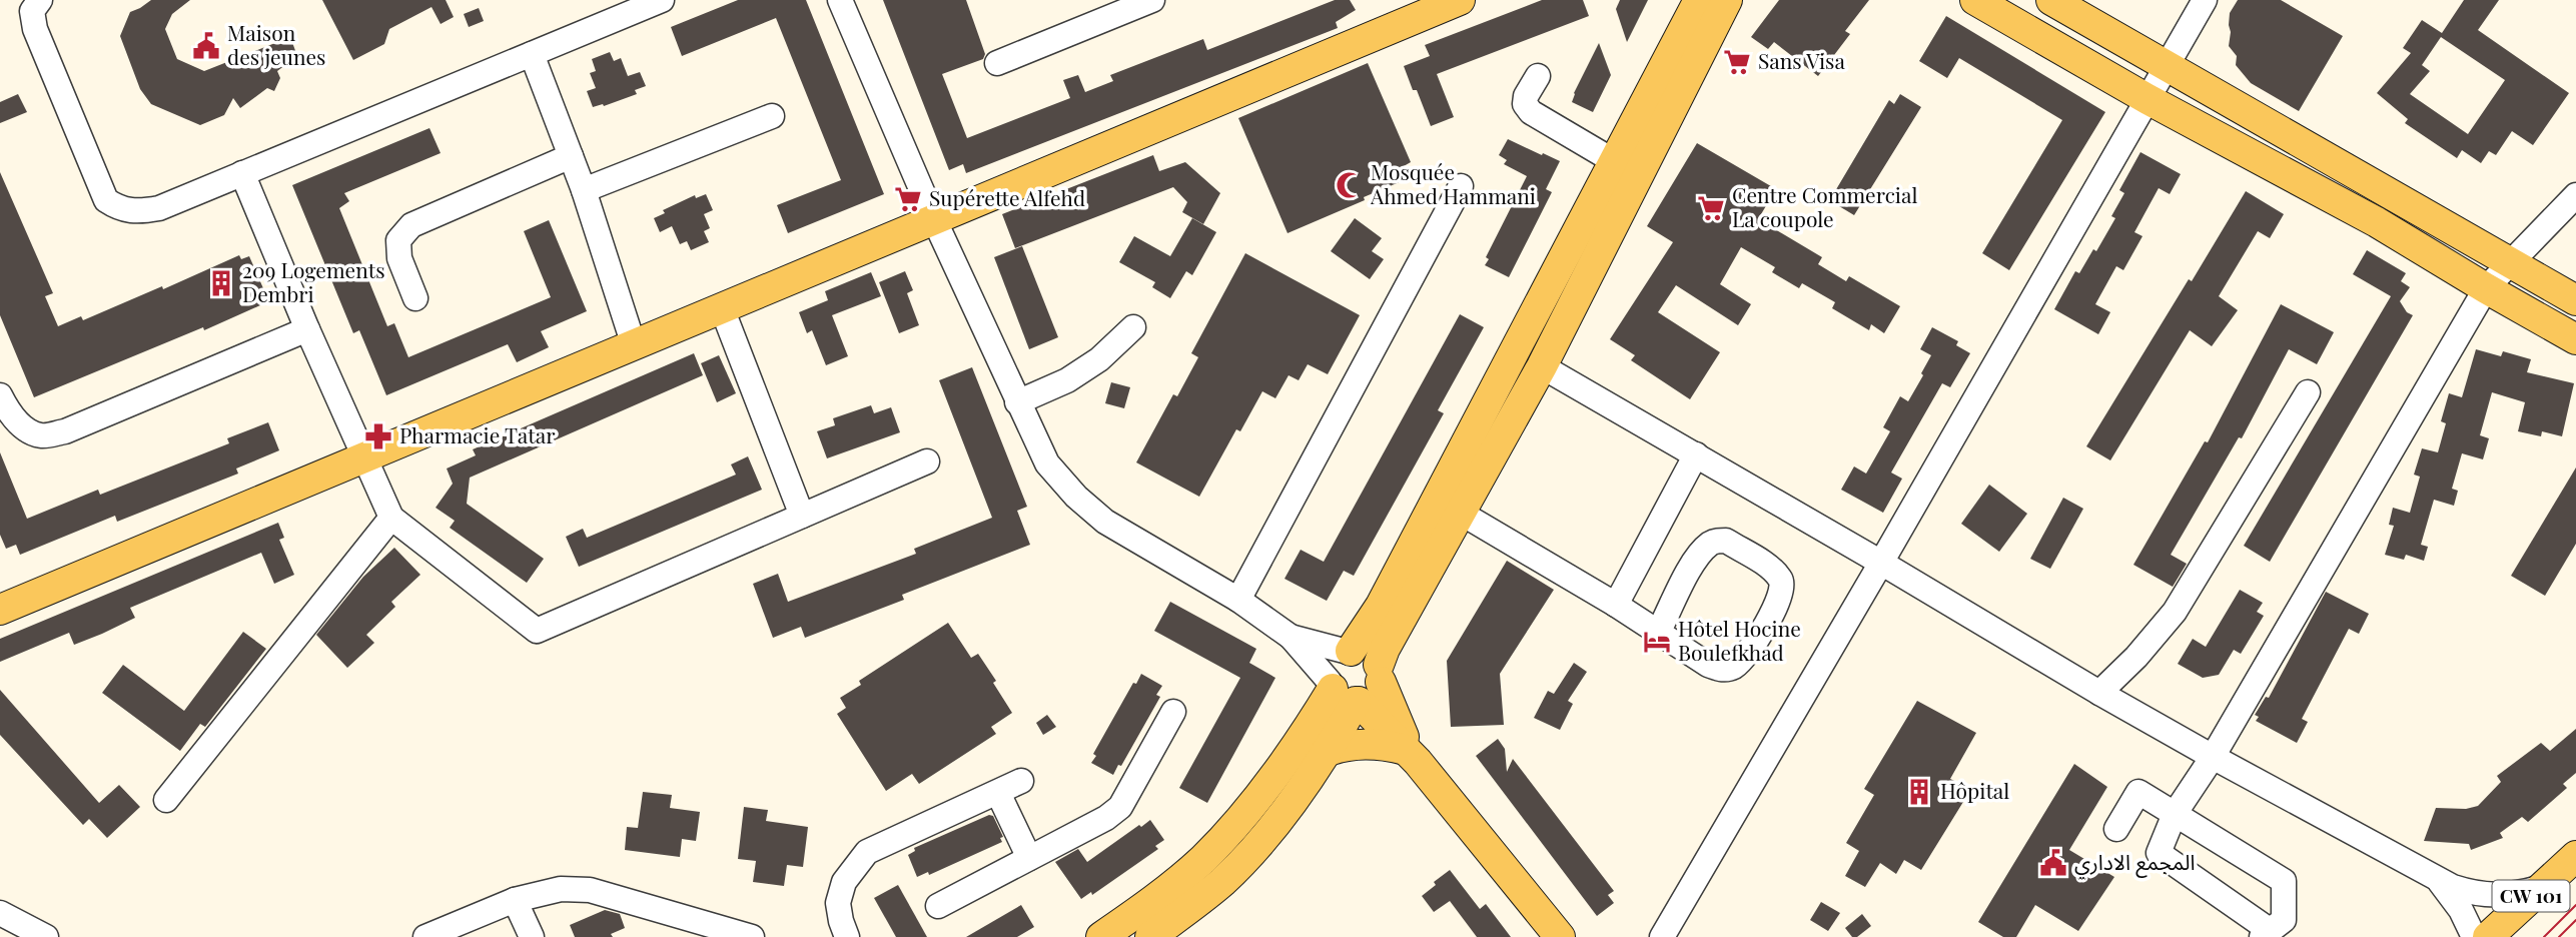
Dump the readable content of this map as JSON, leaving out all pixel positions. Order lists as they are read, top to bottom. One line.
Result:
{"streets":{"main road":["CW 101"]},"places":{"public building":["Maison des jeunes","المجمع الاداري"],"supermarket":["Sans Visa","Supérette Alfehd","Centre Commercial La coupole"],"mosque":["Mosquée Ahmed Hammani"],"building":["209 Logements Dembri","Hôpital"],"pharmacy":["Pharmacie Tatar"],"hotel":["Hôtel Hocine Boulefkhad"]}}
